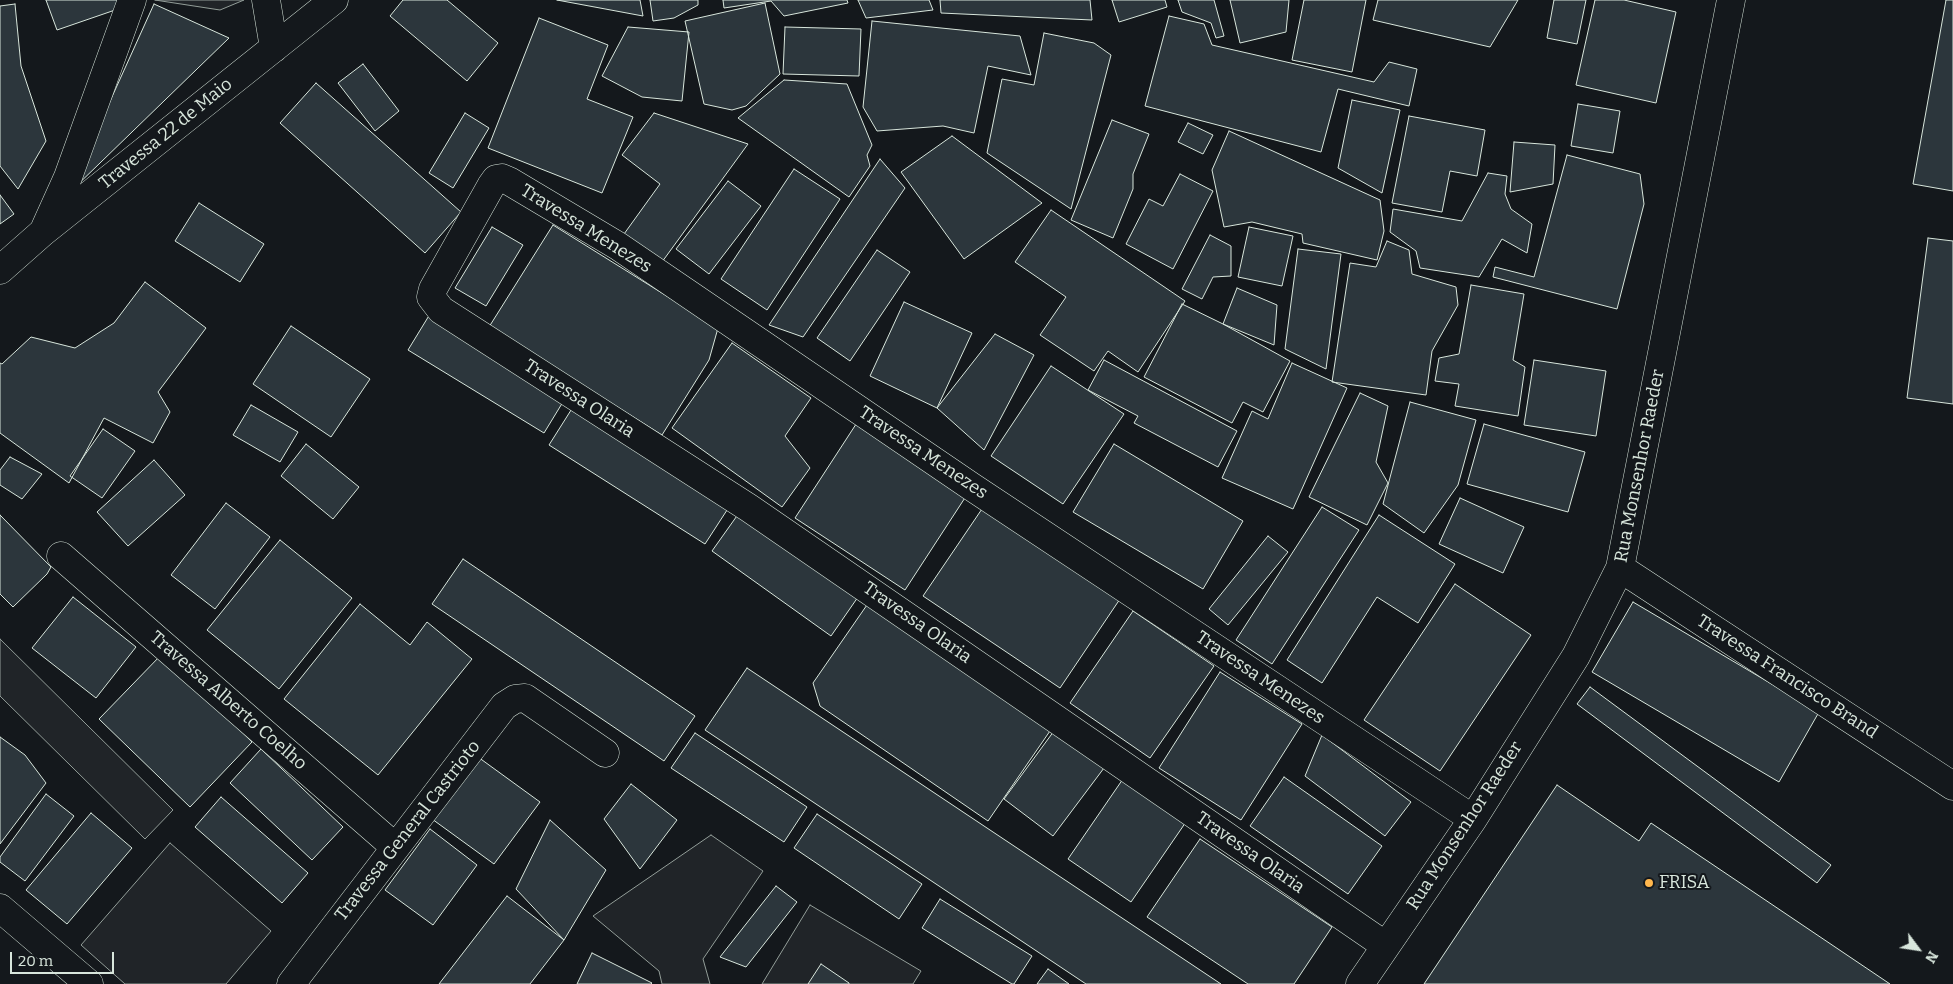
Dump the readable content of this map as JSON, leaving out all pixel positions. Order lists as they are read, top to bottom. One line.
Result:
{"streets":{"street":["Travessa 22 de Maio","Travessa Menezes","Travessa Olaria","Rua Monsenhor Raeder","Travessa Francisco Brand","Travessa Alberto Coelho","Travessa General Castrioto"]},"crossings":[["Travessa Menezes","Travessa Olaria"],["Travessa Menezes","Rua Monsenhor Raeder"],["Travessa Olaria","Rua Monsenhor Raeder"],["Rua Monsenhor Raeder","Travessa Francisco Brand"],["Travessa Alberto Coelho","Travessa General Castrioto"]],"places":["FRISA"],"scale_bar":"20 m","north":"bottom right"}
